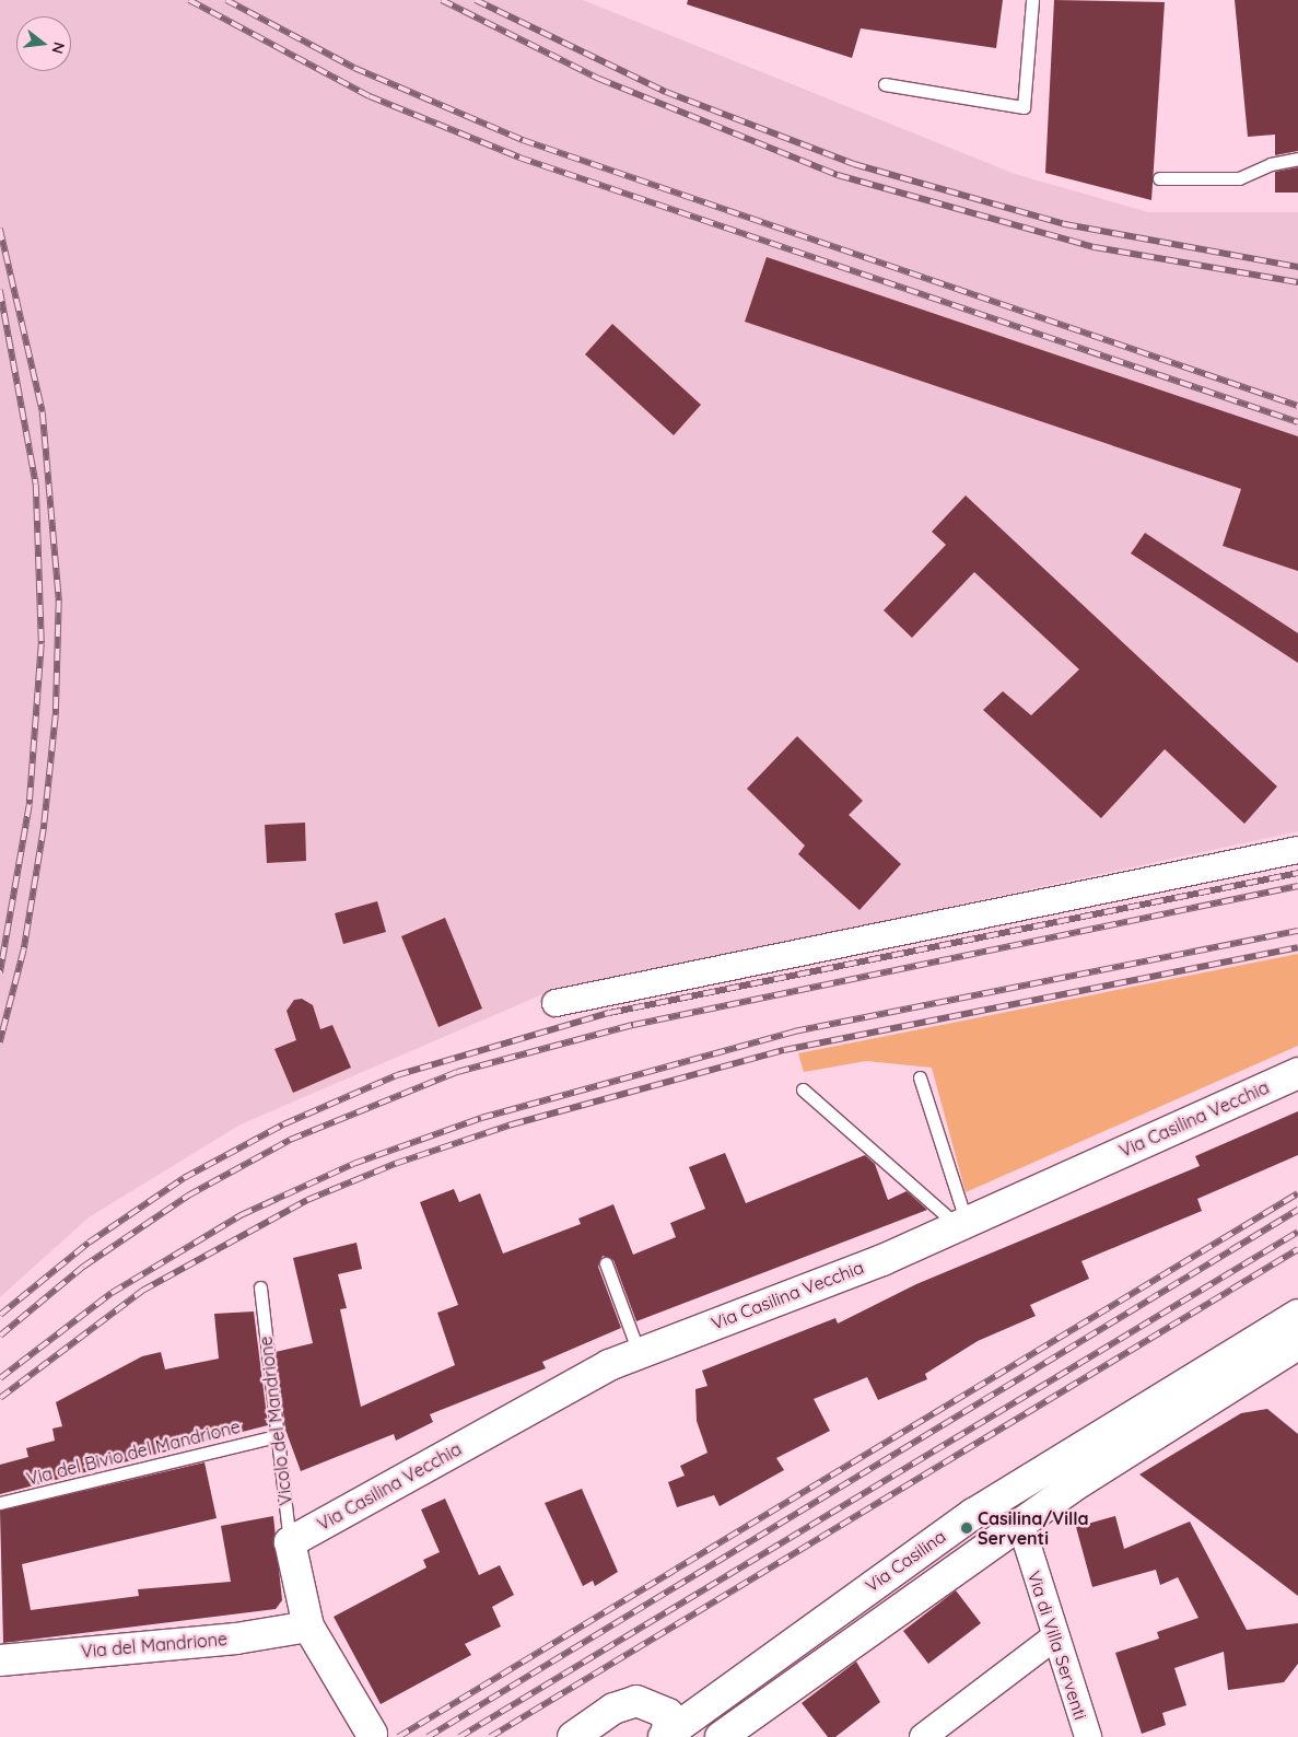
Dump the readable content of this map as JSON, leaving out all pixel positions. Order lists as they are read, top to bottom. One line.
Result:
{"streets":{"street":["Via Casilina Vecchia","Via Casilina","Via del Mandrione","Via di Villa Serventi"],"lane":["Vicolo del Mandrione","Via del Bivio del Mandrione"]},"crossings":[["Via Casilina Vecchia","Vicolo del Mandrione"],["Vicolo del Mandrione","Via del Bivio del Mandrione"],["Via Casilina","Via di Villa Serventi"]],"places":["Casilina/Villa Serventi"],"north":"right"}
